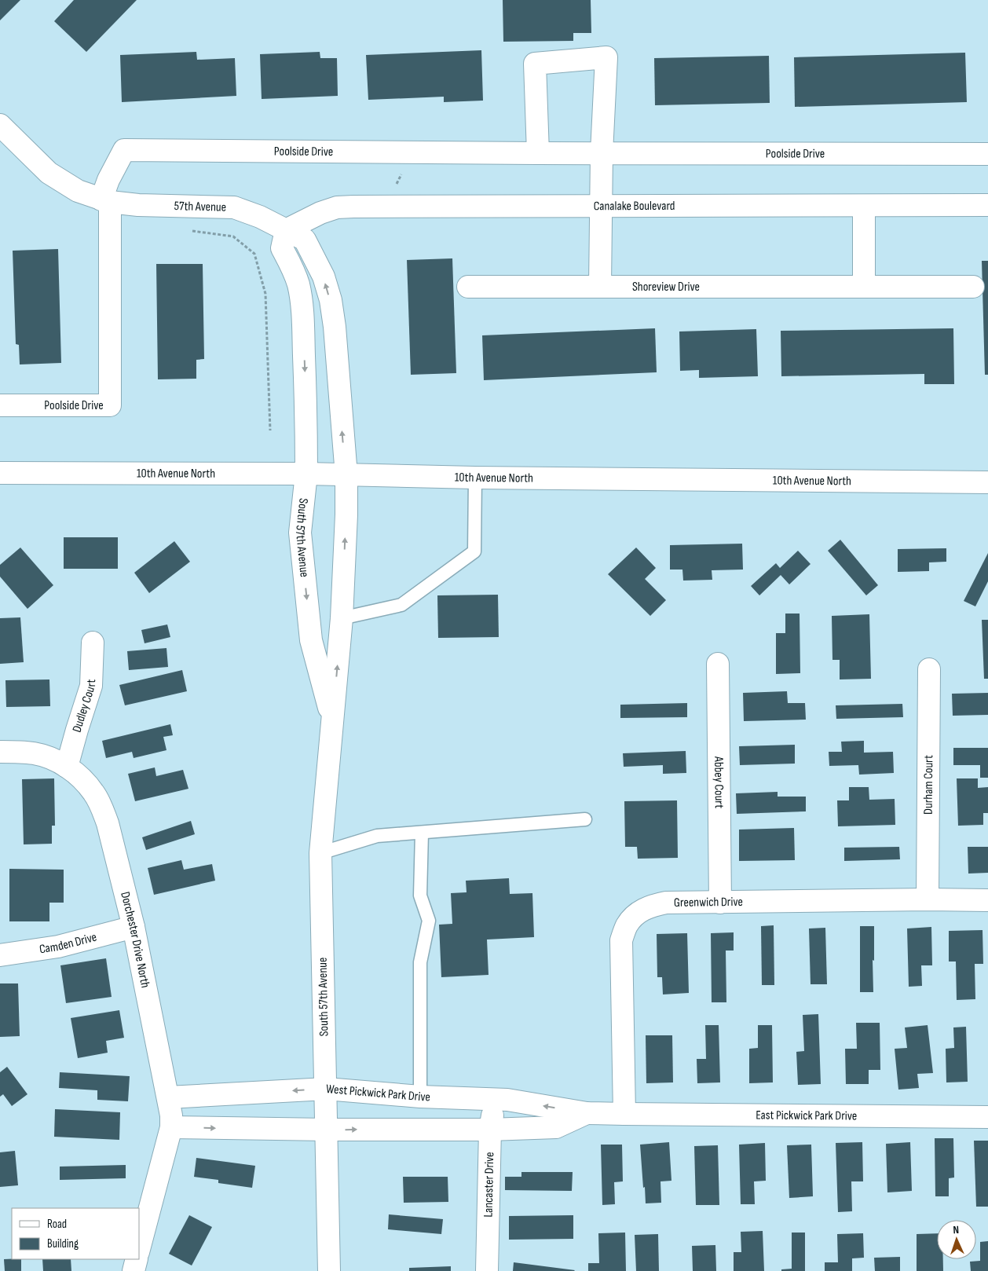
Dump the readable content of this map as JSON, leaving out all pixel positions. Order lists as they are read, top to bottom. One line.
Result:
{"streets":{"street":["Poolside Drive","57th Avenue","Canalake Boulevard","Shoreview Drive","10th Avenue North","South 57th Avenue","Dudley Court","Abbey Court","Durham Court","Greenwich Drive","Dorchester Drive North","Camden Drive","West Pickwick Park Drive","East Pickwick Park Drive","Lancaster Drive"]},"crossings":[["Poolside Drive","57th Avenue"],["57th Avenue","Canalake Boulevard"],["57th Avenue","South 57th Avenue"],["Canalake Boulevard","South 57th Avenue"],["10th Avenue North","South 57th Avenue"],["South 57th Avenue","West Pickwick Park Drive"],["Dudley Court","Dorchester Drive North"],["Abbey Court","Greenwich Drive"],["Durham Court","Greenwich Drive"],["Greenwich Drive","West Pickwick Park Drive"],["Greenwich Drive","East Pickwick Park Drive"],["Dorchester Drive North","Camden Drive"],["Dorchester Drive North","West Pickwick Park Drive"],["West Pickwick Park Drive","East Pickwick Park Drive"],["West Pickwick Park Drive","Lancaster Drive"]],"legend":["Road","Building"],"north":"top"}
